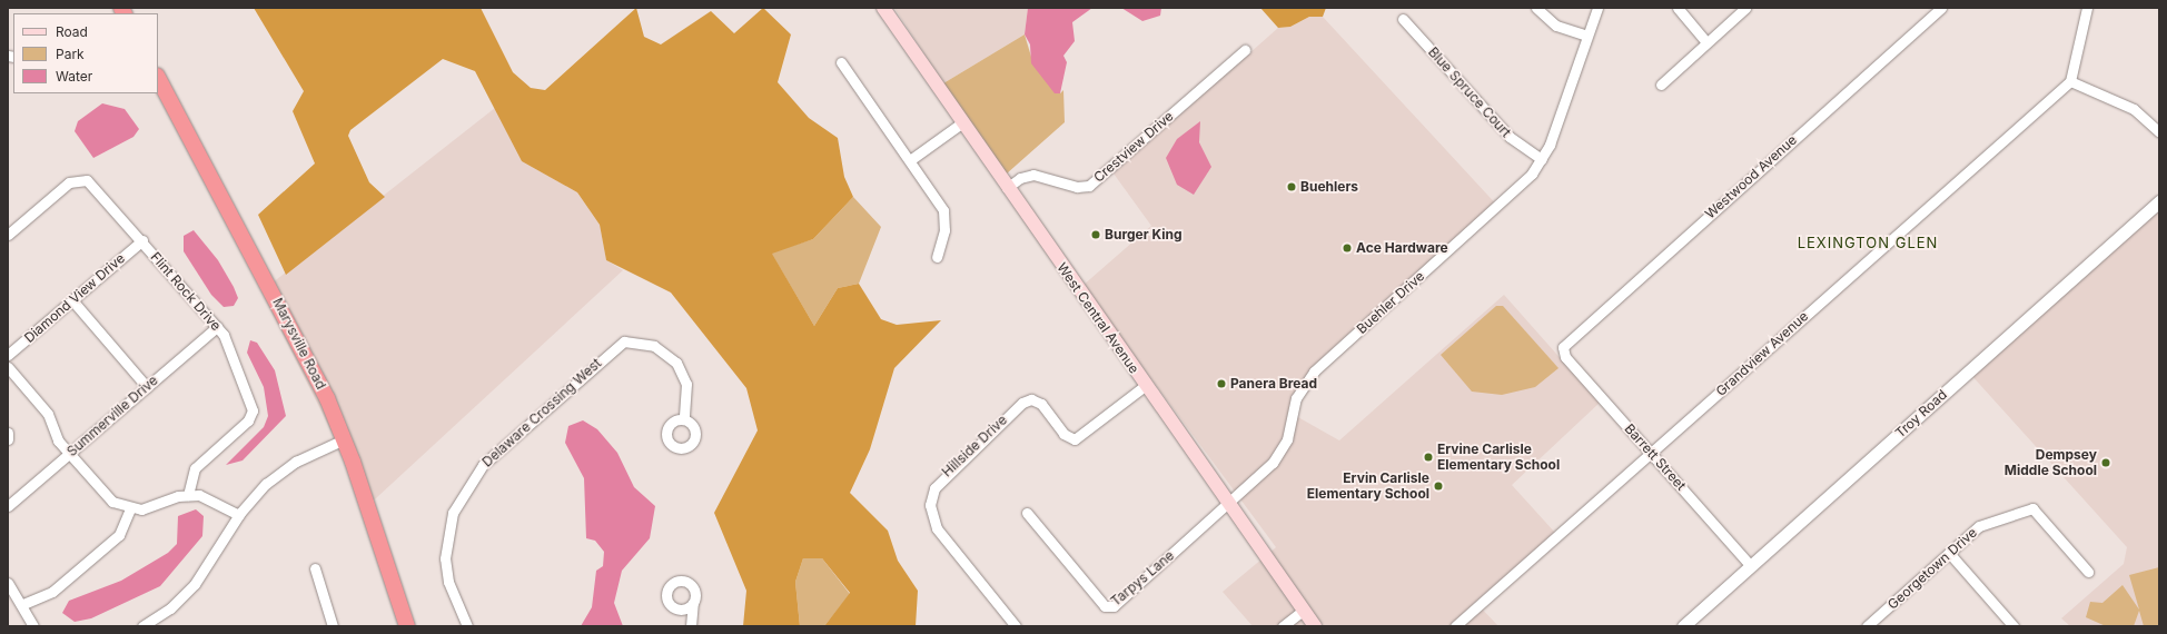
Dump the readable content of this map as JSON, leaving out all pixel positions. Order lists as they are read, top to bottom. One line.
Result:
{"streets":{"highway":["Marysville Road"],"main road":["West Central Avenue"],"street":["Blue Spruce Court","Crestview Drive","Westwood Avenue","Flint Rock Drive","Diamond View Drive","Buehler Drive","Grandview Avenue","Delaware Crossing West","Troy Road","Summerville Drive","Hillside Drive","Barrett Street","Georgetown Drive","Tarpys Lane"]},"crossings":[["Blue Spruce Court","Buehler Drive"],["Crestview Drive","West Central Avenue"],["Westwood Avenue","Barrett Street"],["Flint Rock Drive","Diamond View Drive"],["Flint Rock Drive","Summerville Drive"],["Buehler Drive","West Central Avenue"],["Buehler Drive","Tarpys Lane"],["West Central Avenue","Hillside Drive"],["West Central Avenue","Tarpys Lane"],["Grandview Avenue","Barrett Street"],["Troy Road","Barrett Street"]],"districts":["LEXINGTON GLEN"],"places":["Buehlers","Burger King","Ace Hardware","Panera Bread","Ervine Carlisle Elementary School","Dempsey Middle School","Ervin Carlisle Elementary School"],"legend":["Road","Park","Water"]}
